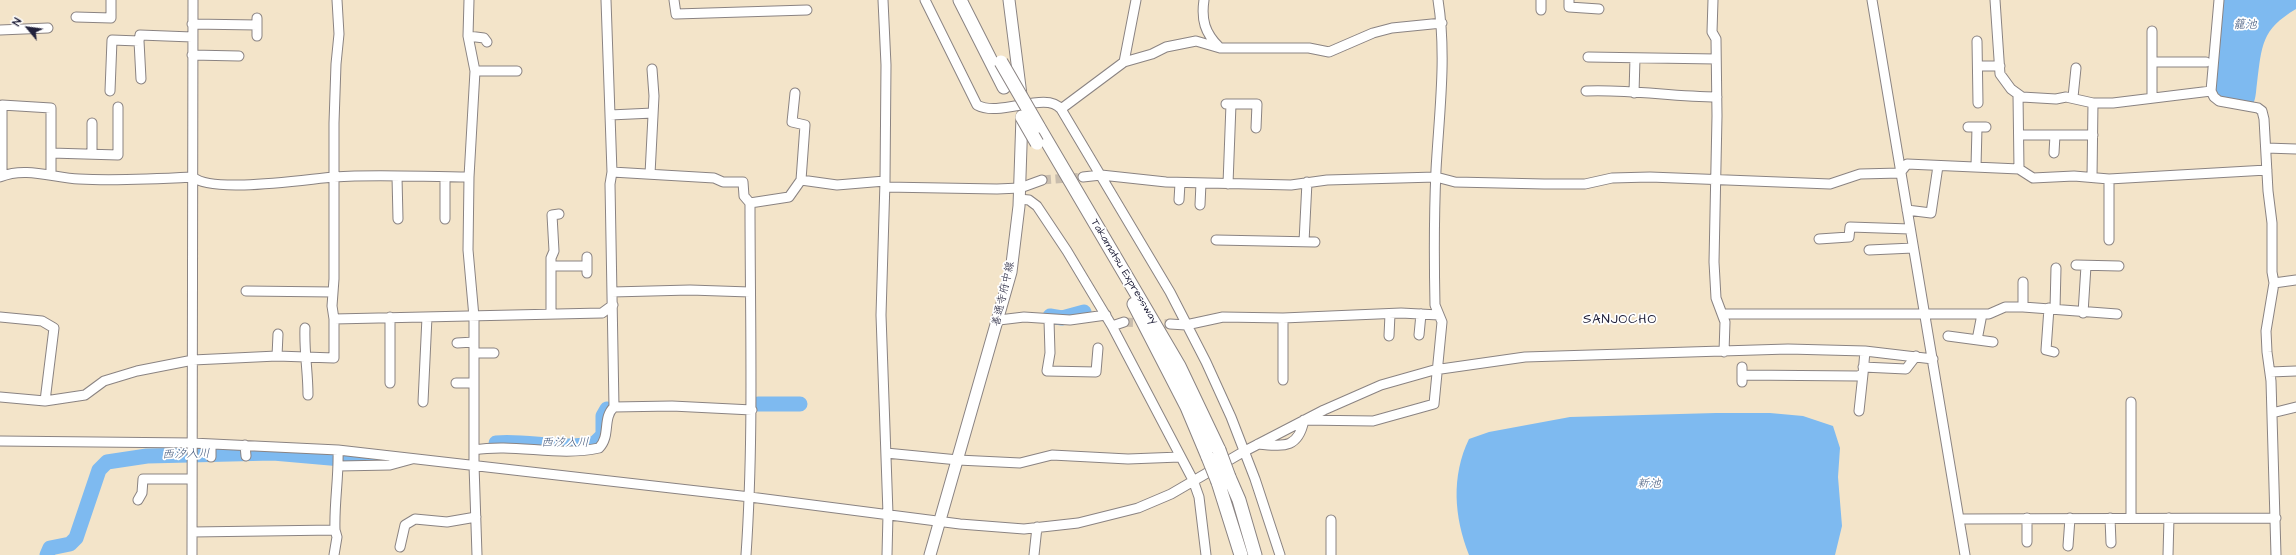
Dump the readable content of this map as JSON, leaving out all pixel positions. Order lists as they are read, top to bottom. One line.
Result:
{"streets":{"highway":["Takamatsu Expressway"],"main road":["善通寺府中線"]},"districts":["SANJOCHO"],"water":["籠池","西汐入川","新池"],"north":"top left"}
